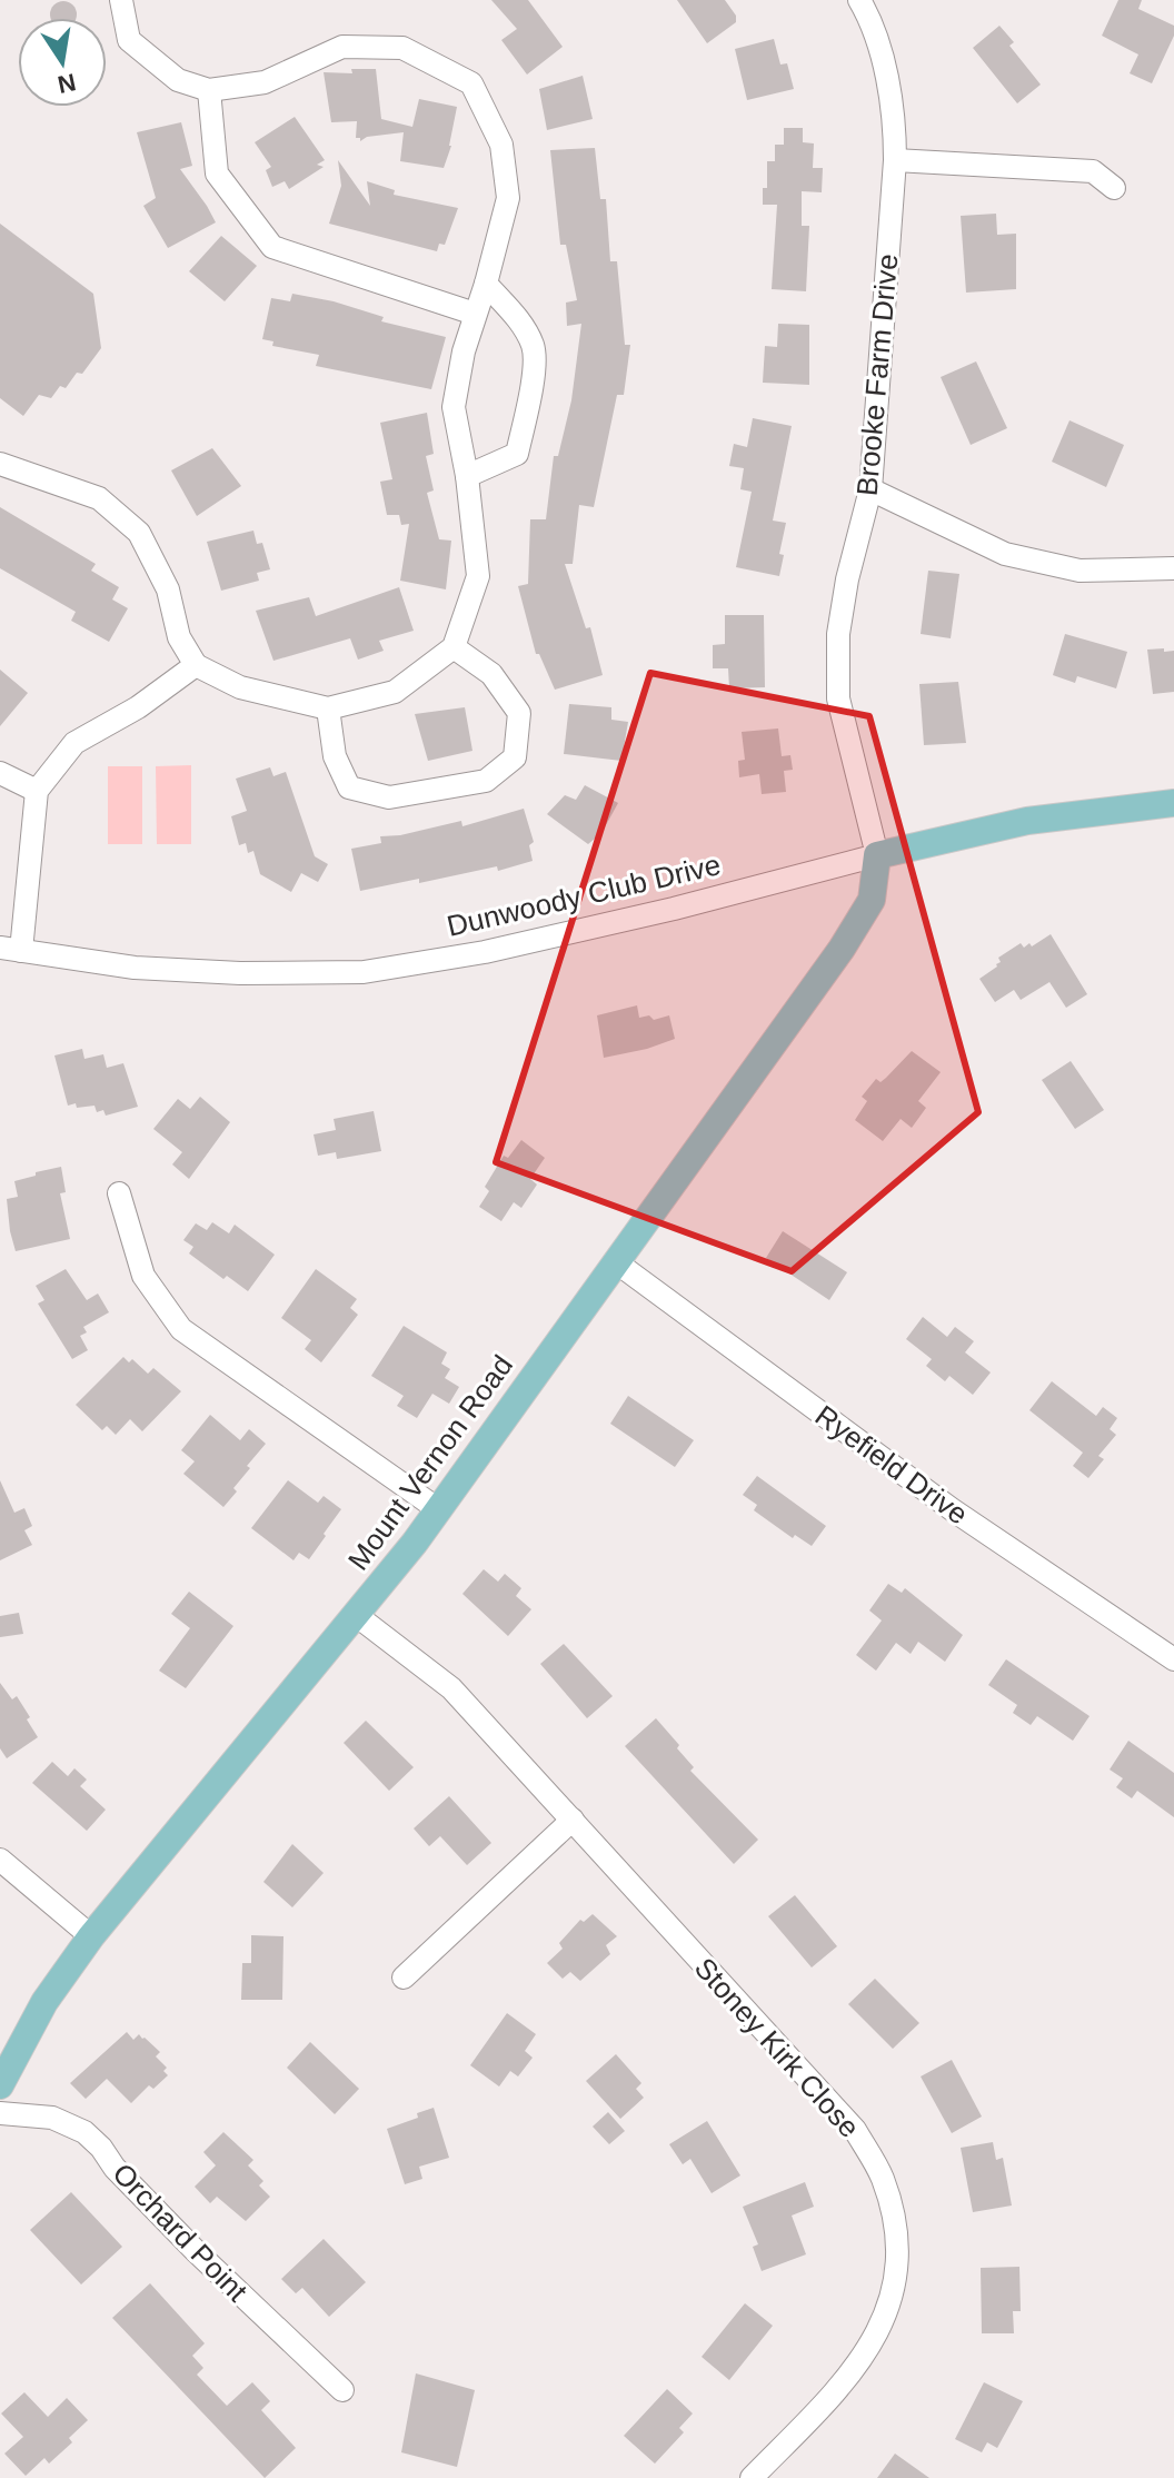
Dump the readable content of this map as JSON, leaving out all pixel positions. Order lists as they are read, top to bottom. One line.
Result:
{"streets":{"main road":["Dunwoody Club Drive","Mount Vernon Road"],"street":["Brooke Farm Drive","Ryefield Drive","Stoney Kirk Close","Orchard Point"]},"crossings":[["Brooke Farm Drive","Dunwoody Club Drive"],["Brooke Farm Drive","Mount Vernon Road"],["Dunwoody Club Drive","Mount Vernon Road"],["Mount Vernon Road","Ryefield Drive"],["Mount Vernon Road","Stoney Kirk Close"]],"north":"bottom"}
